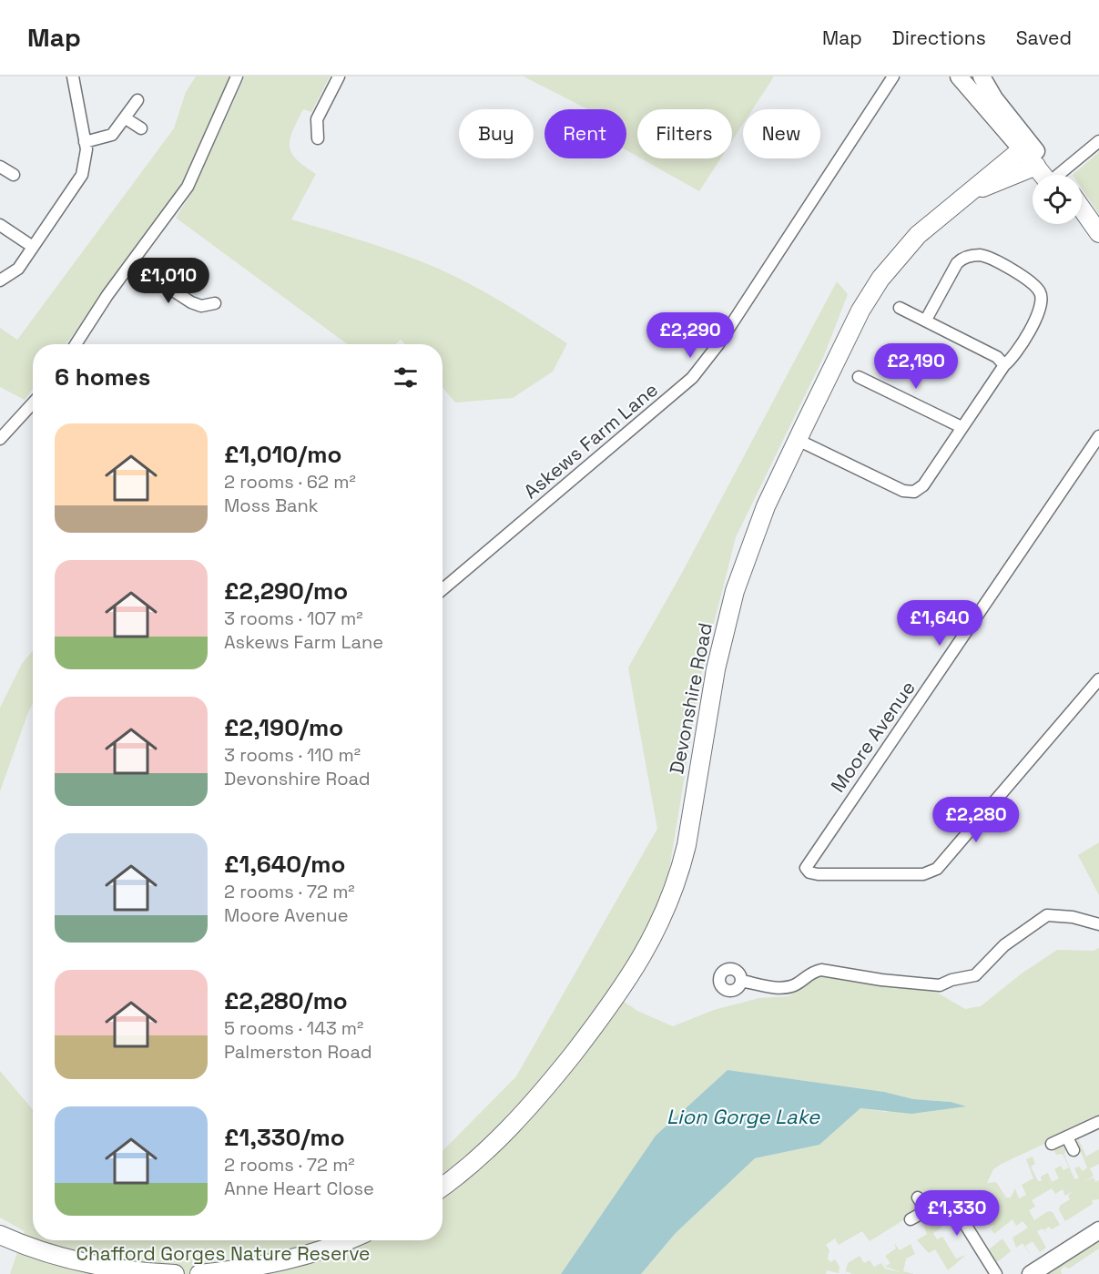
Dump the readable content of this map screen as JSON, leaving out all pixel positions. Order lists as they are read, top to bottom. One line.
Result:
{"streets":{"main road":["Devonshire Road"],"street":["Askews Farm Lane","Moore Avenue"]},"water":["Lion Gorge Lake"],"parks":["Chafford Gorges Nature Reserve"],"page":{"header":"Map","nav":["Map","Directions","Saved"],"chip":["Buy","Rent","Filters","New"],"price":["£1,010","£2,290","£2,190","£1,640","£2,280","£1,330"],"heading":"6 homes","list":[{"name":"£1,010/mo","note":"2 rooms · 62 m² · Moss Bank"},{"name":"£2,290/mo","note":"3 rooms · 107 m² · Askews Farm Lane"},{"name":"£2,190/mo","note":"3 rooms · 110 m² · Devonshire Road"},{"name":"£1,640/mo","note":"2 rooms · 72 m² · Moore Avenue"},{"name":"£2,280/mo","note":"5 rooms · 143 m² · Palmerston Road"},{"name":"£1,330/mo","note":"2 rooms · 72 m² · Anne Heart Close"}]}}
